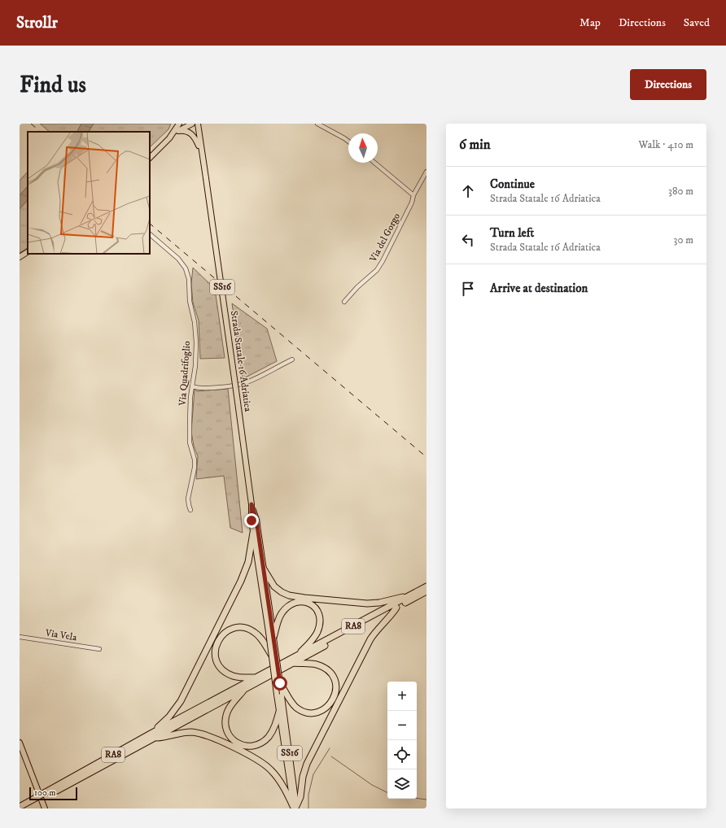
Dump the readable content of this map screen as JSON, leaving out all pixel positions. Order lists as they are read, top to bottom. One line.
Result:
{"streets":{"highway":["RA8"],"main road":["SS16","Strada Statale 16 Adriatica"],"street":["Via del Gorgo","Via Quadrifoglio","Via Vela"]},"scale_bar":"100 m","north":"top","page":{"header":"Strollr","nav":["Map","Directions","Saved"],"buttons":"Directions","title":"Find us","heading":["6 min","Walk · 410 m"],"list":[["Continue","Strada Statale 16 Adriatica","380 m"],["Turn left","Strada Statale 16 Adriatica","30 m"],"Arrive at destination"],"map_buttons":["+","−"],"scale":"100 m"}}
